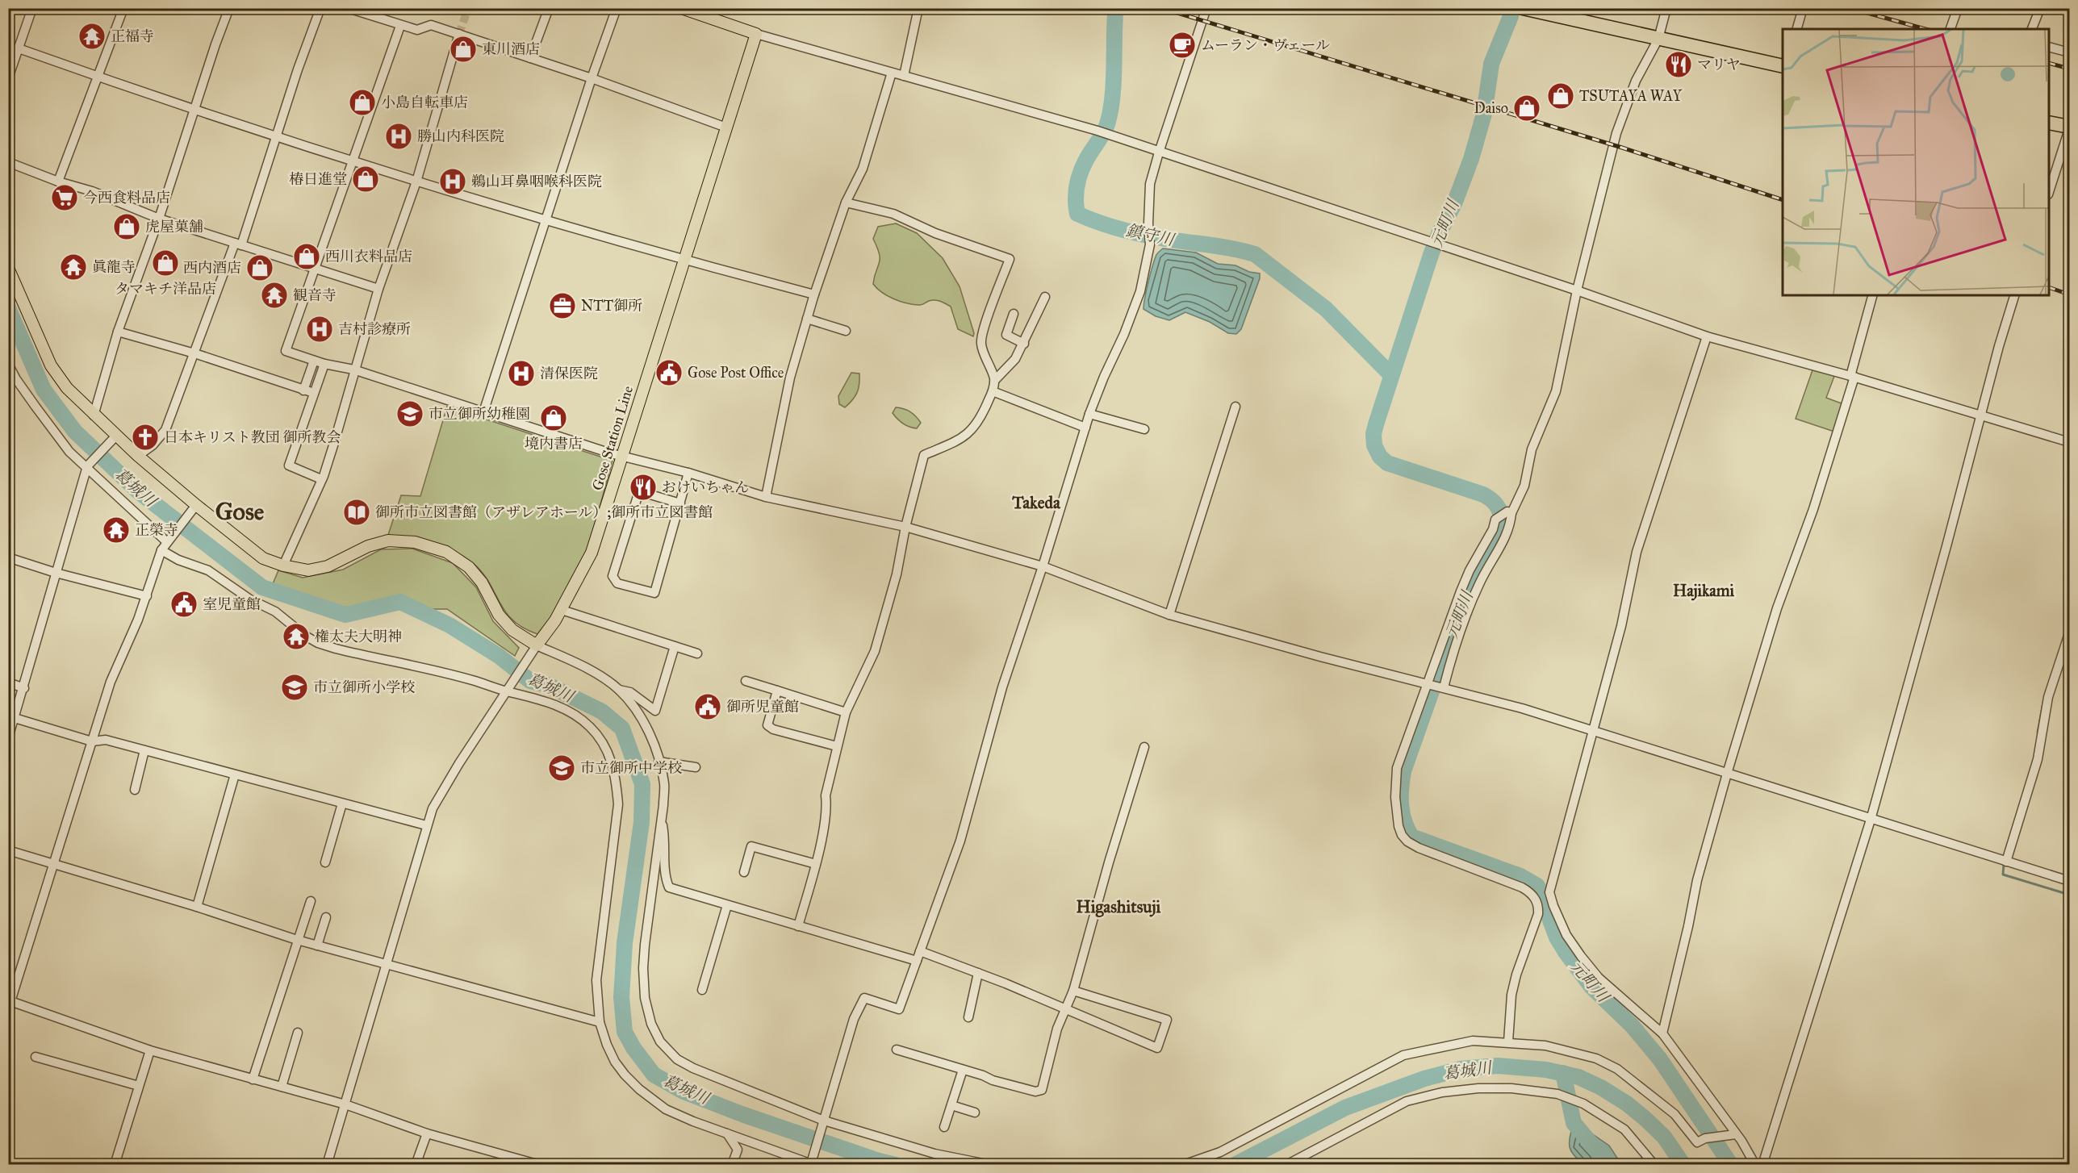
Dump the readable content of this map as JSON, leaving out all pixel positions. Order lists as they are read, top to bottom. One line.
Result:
{"streets":{"main road":["Gose Station Line"]},"districts":["Takeda","Gose","Hajikami","Higashitsuji"],"water":["元町川","鎮守川","葛城川"],"places":{"temple":["正福寺","眞龍寺","観音寺","正榮寺","権太夫大明神"],"cafe":["ムーラン・ヴェール"],"shop":["東川酒店","TSUTAYA WAY","小島自転車店","Daiso","椿日進堂","虎屋菓舗","西川衣料品店","タマキチ洋品店","西内酒店","境内書店"],"restaurant":["マリヤ","おけいちゃん"],"hospital":["勝山内科医院","鵜山耳鼻咽喉科医院","吉村診療所","清保医院"],"supermarket":["今西食料品店"],"office":["NTT御所"],"public building":["Gose Post Office","室児童館","御所児童館"],"school or university":["市立御所幼稚園","市立御所小学校","市立御所中学校"],"church":["日本キリスト教団 御所教会"],"library":["御所市立図書館（アザレアホール）;御所市立図書館"]}}
